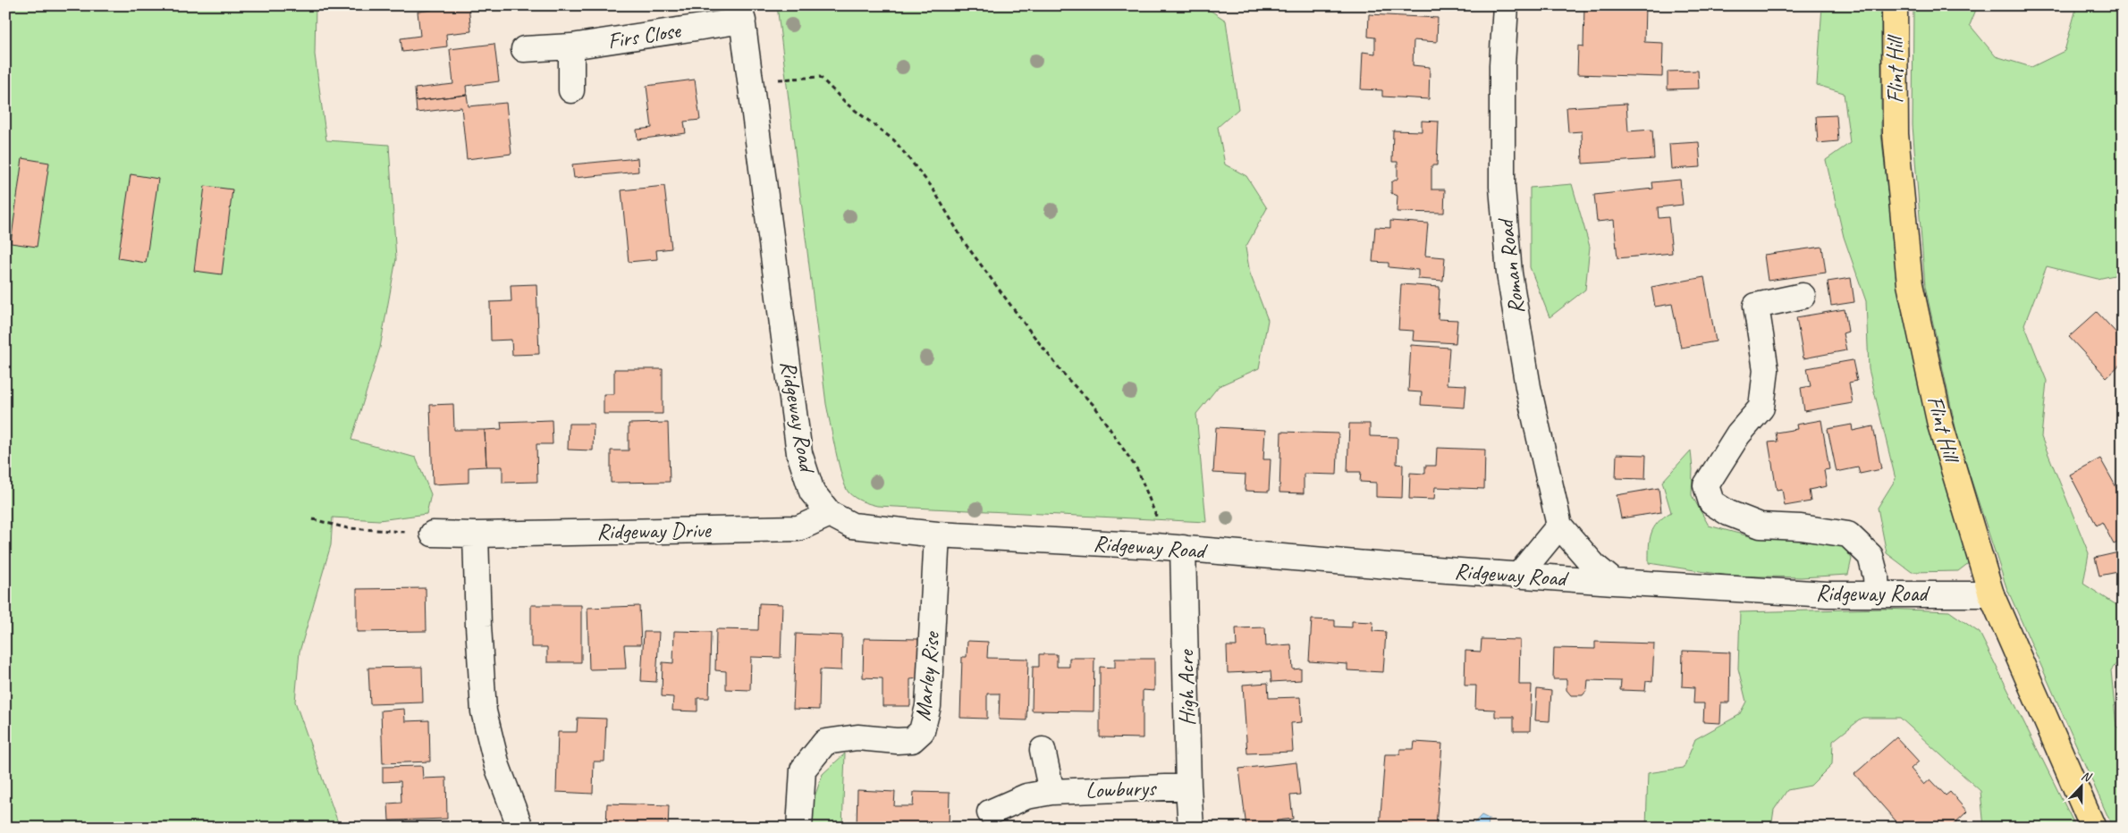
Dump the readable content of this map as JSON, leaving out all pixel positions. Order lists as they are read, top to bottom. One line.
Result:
{"streets":{"main road":["Flint Hill"],"street":["Firs Close","Roman Road","Ridgeway Road","Ridgeway Drive","Marley Rise","High Acre","Lowburys"]},"crossings":[["Firs Close","Ridgeway Road"],["Flint Hill","Ridgeway Road"],["Roman Road","Ridgeway Road"],["Ridgeway Road","Ridgeway Drive"],["Ridgeway Road","Marley Rise"],["Ridgeway Road","High Acre"],["High Acre","Lowburys"]],"north":"top"}
